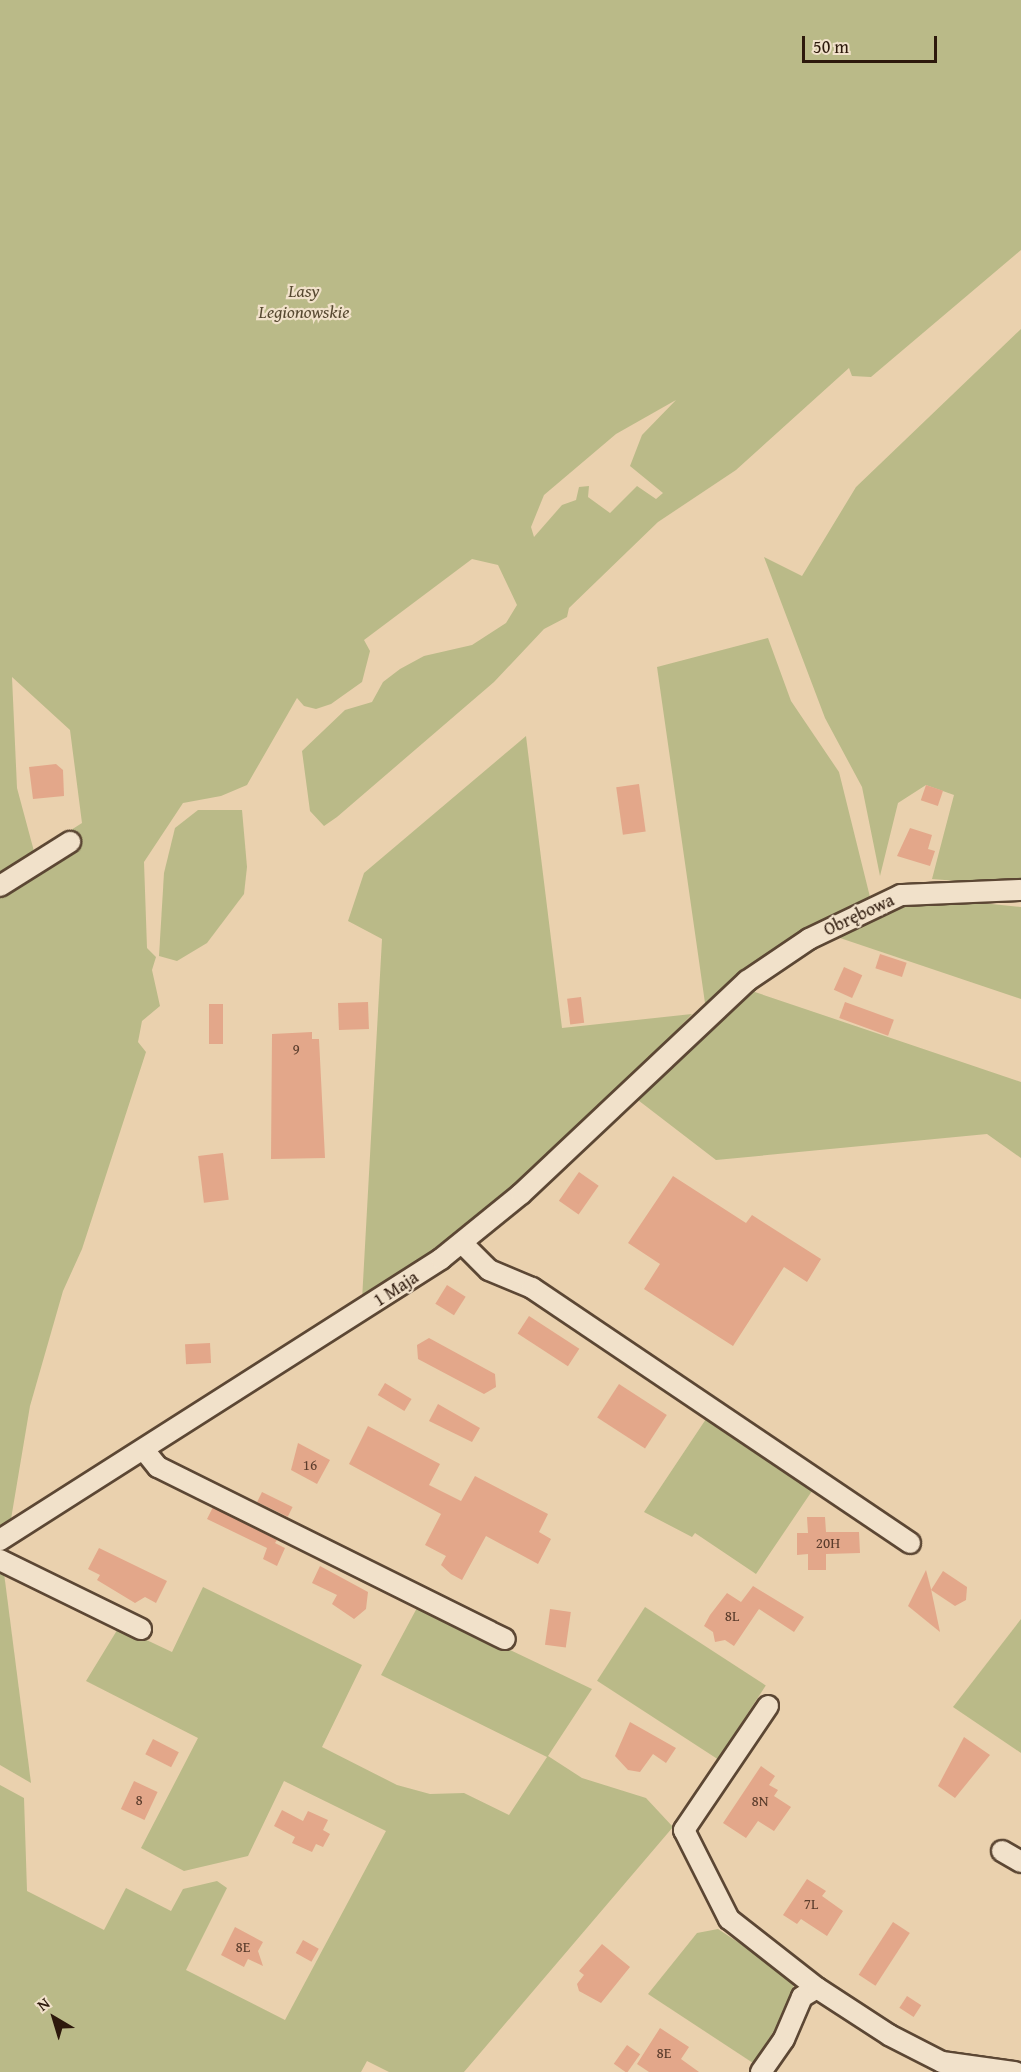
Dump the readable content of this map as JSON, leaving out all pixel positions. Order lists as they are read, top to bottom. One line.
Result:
{"streets":{"street":["Obrębowa","1 Maja"]},"crossings":[["Obrębowa","1 Maja"]],"parks":["Lasy Legionowskie"],"house_numbers":["9","16","20H","8L","8","8N","7L","8E","8E"],"scale_bar":"50 m","north":"top left"}
